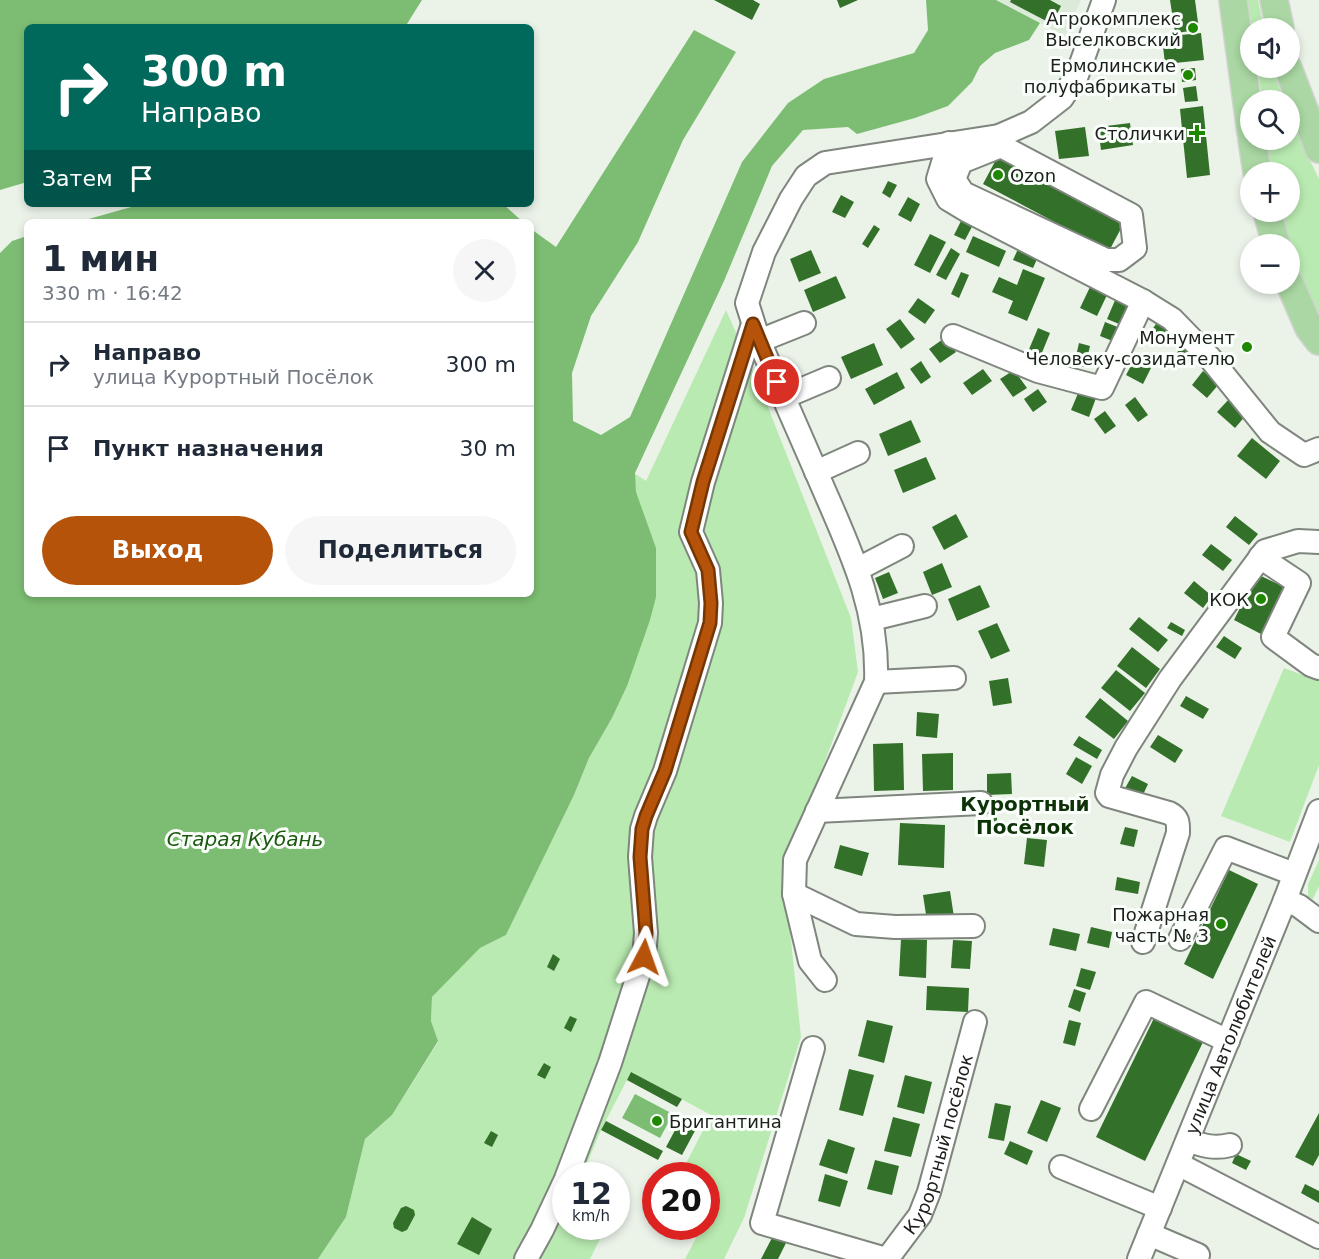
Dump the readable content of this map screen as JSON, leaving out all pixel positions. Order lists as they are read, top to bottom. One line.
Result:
{"streets":{"street":["улица Автолюбителей","Курортный посёлок"]},"districts":["Курортный Посёлок"],"water":["Старая Кубань"],"places":{"other":["Агрокомплекс Выселковский","Ермолинские полуфабрикаты","Ozon","Монумент Человеку-созидателю","КОК","Пожарная часть № 3","Бригантина"],"health":["Столички"]},"page":{"map_buttons":["+","−"],"turn":["300 m","Направо"],"then":"Затем","heading":["1 мин","330 m · 16:42"],"list":[{"name":"Направо","note":"улица Курортный Посёлок","value":"300 m"},{"name":"Пункт назначения","value":"30 m"}],"buttons":["Выход","Поделиться"],"speed":"12 km/h","limit":"20"}}
